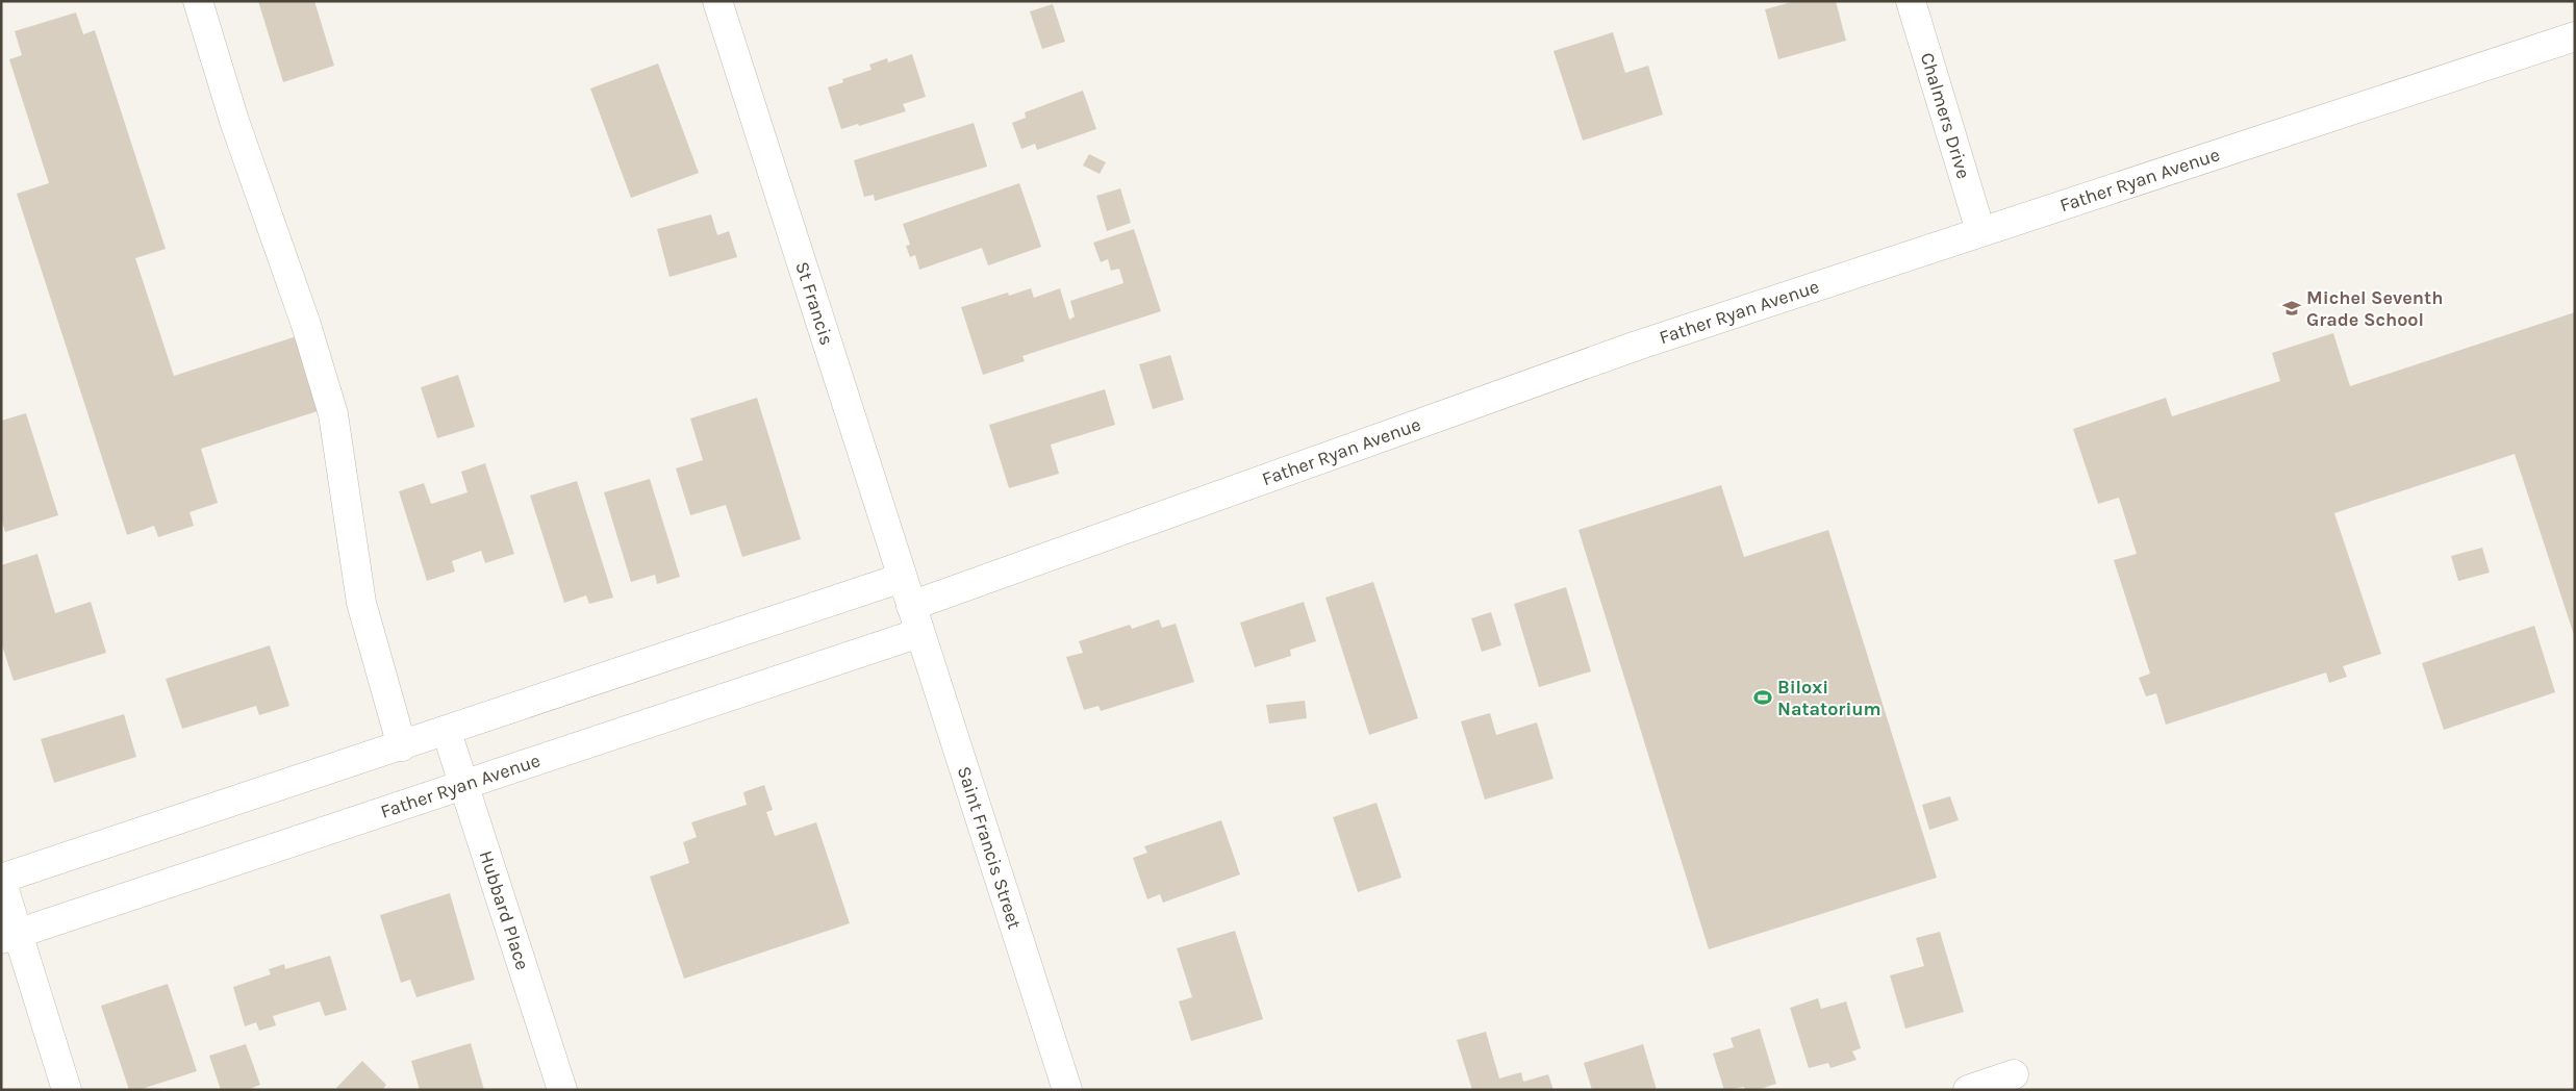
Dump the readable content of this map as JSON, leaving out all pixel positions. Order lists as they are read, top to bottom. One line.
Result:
{"streets":{"street":["Chalmers Drive","Father Ryan Avenue","St Francis","Saint Francis Street","Hubbard Place"]},"crossings":[["Chalmers Drive","Father Ryan Avenue"],["Father Ryan Avenue","St Francis"],["Father Ryan Avenue","Saint Francis Street"],["Father Ryan Avenue","Hubbard Place"],["St Francis","Saint Francis Street"]],"places":{"school or university":["Michel Seventh Grade School"],"sports":["Biloxi Natatorium"]}}
